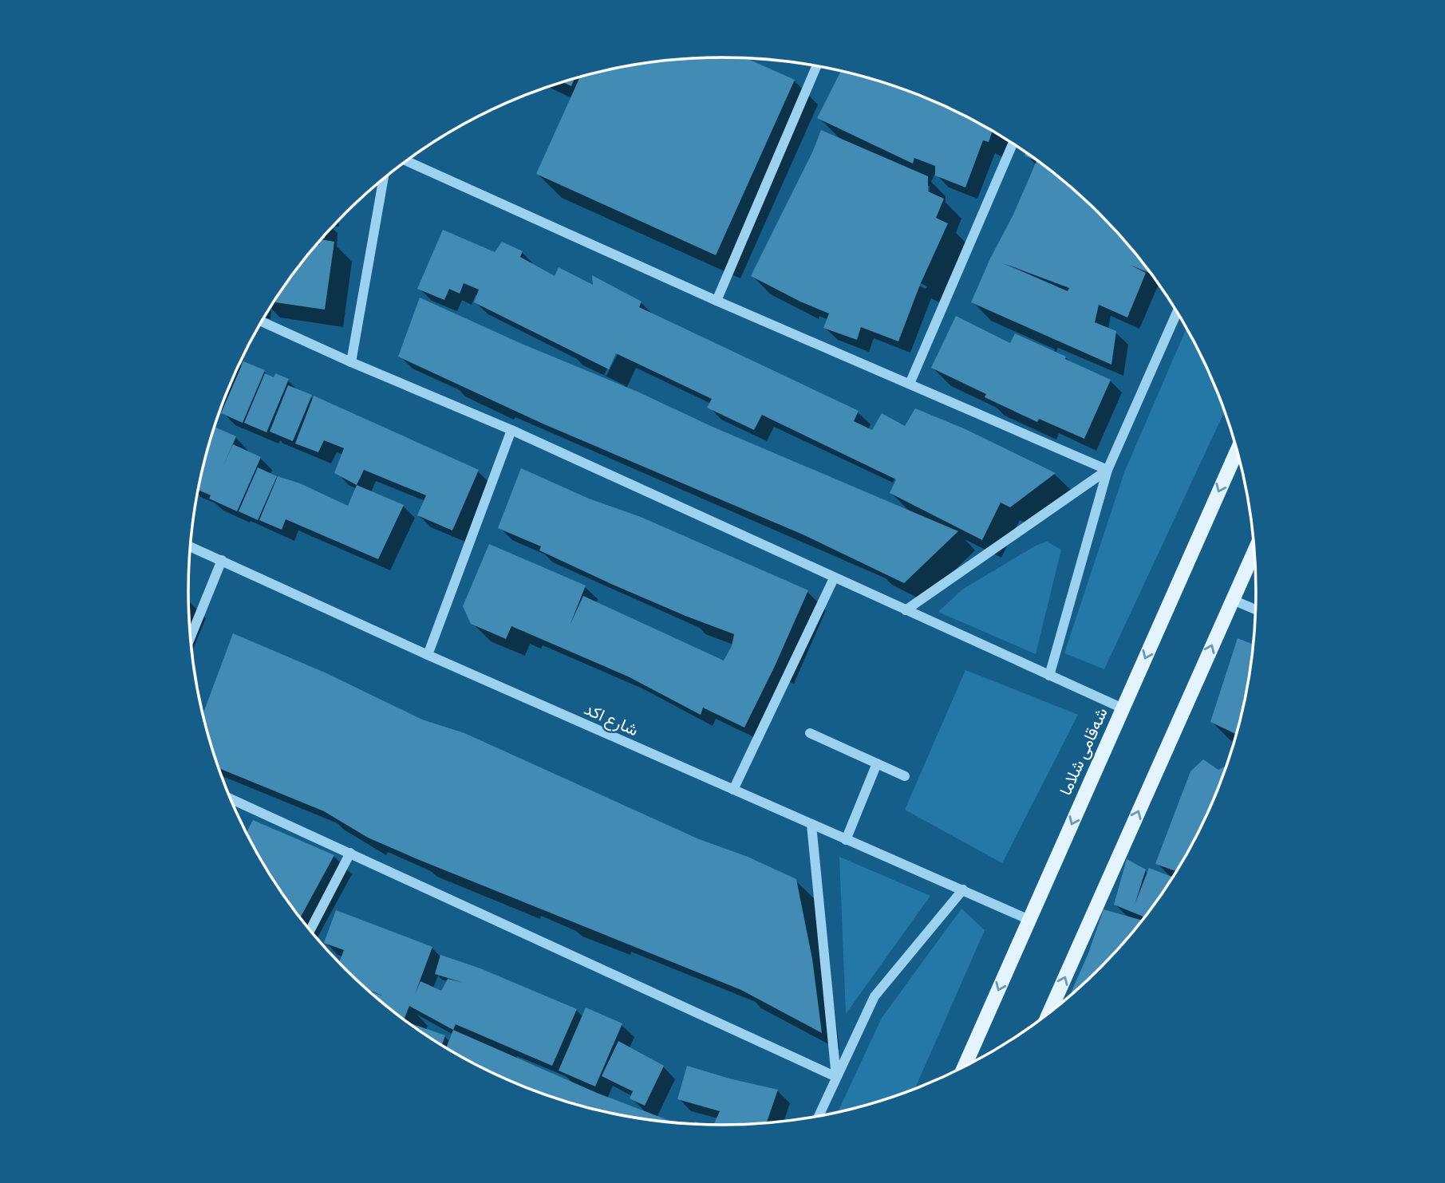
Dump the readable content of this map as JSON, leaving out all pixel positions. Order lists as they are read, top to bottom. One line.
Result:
{"streets":{"main road":["شەقامی شلاما"],"street":["شارع اكد"]},"crossings":[["شارع اكد","شەقامی شلاما"]]}
